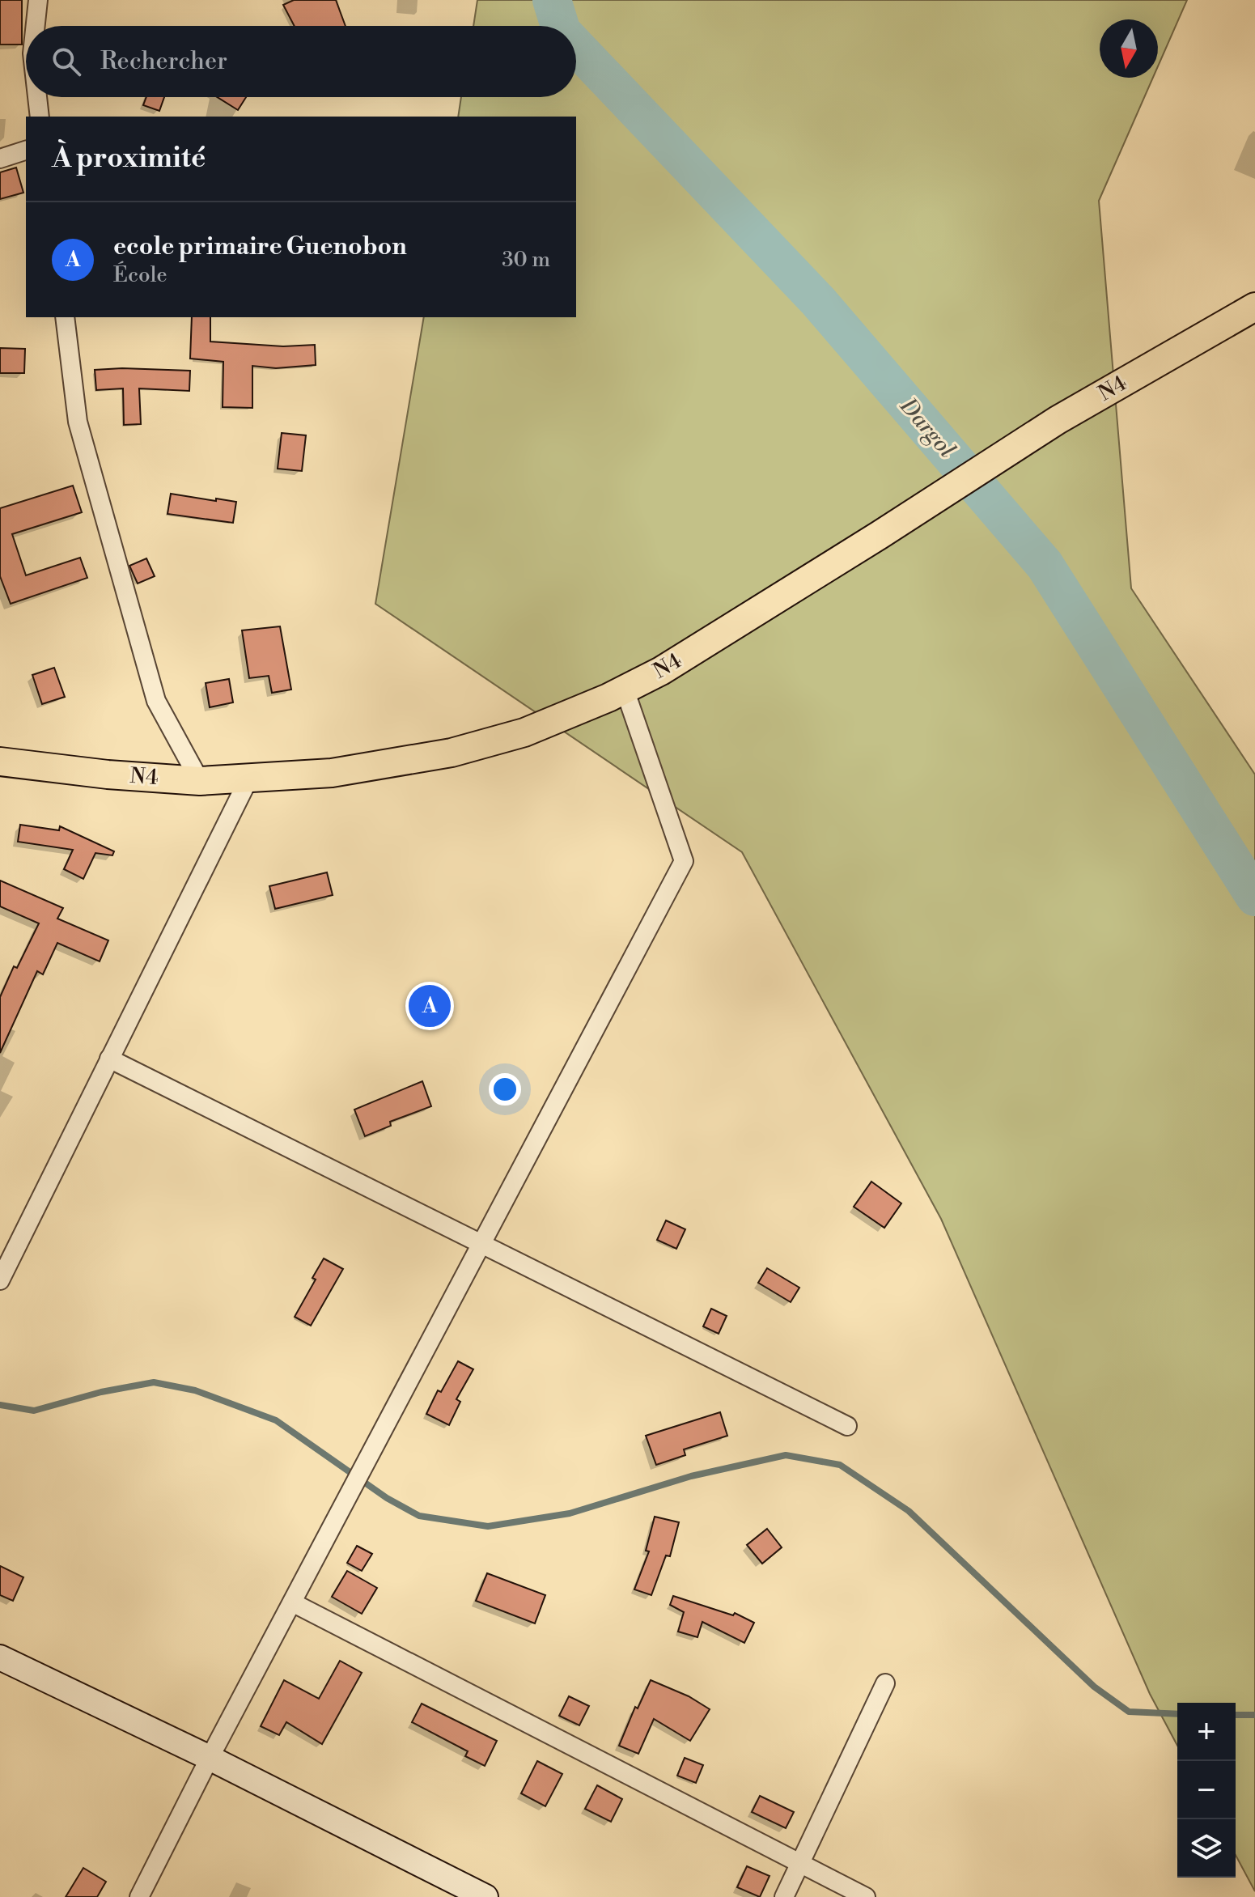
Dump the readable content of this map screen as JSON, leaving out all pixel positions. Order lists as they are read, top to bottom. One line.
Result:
{"streets":{"main road":["N4"]},"water":["Dargol"],"north":"bottom","page":{"search":"Rechercher","heading":"À proximité","list":[{"mark":"A","name":"ecole primaire Guenobon","note":"École","value":"30 m"}],"pins":"A","map_buttons":["+","−"]}}
